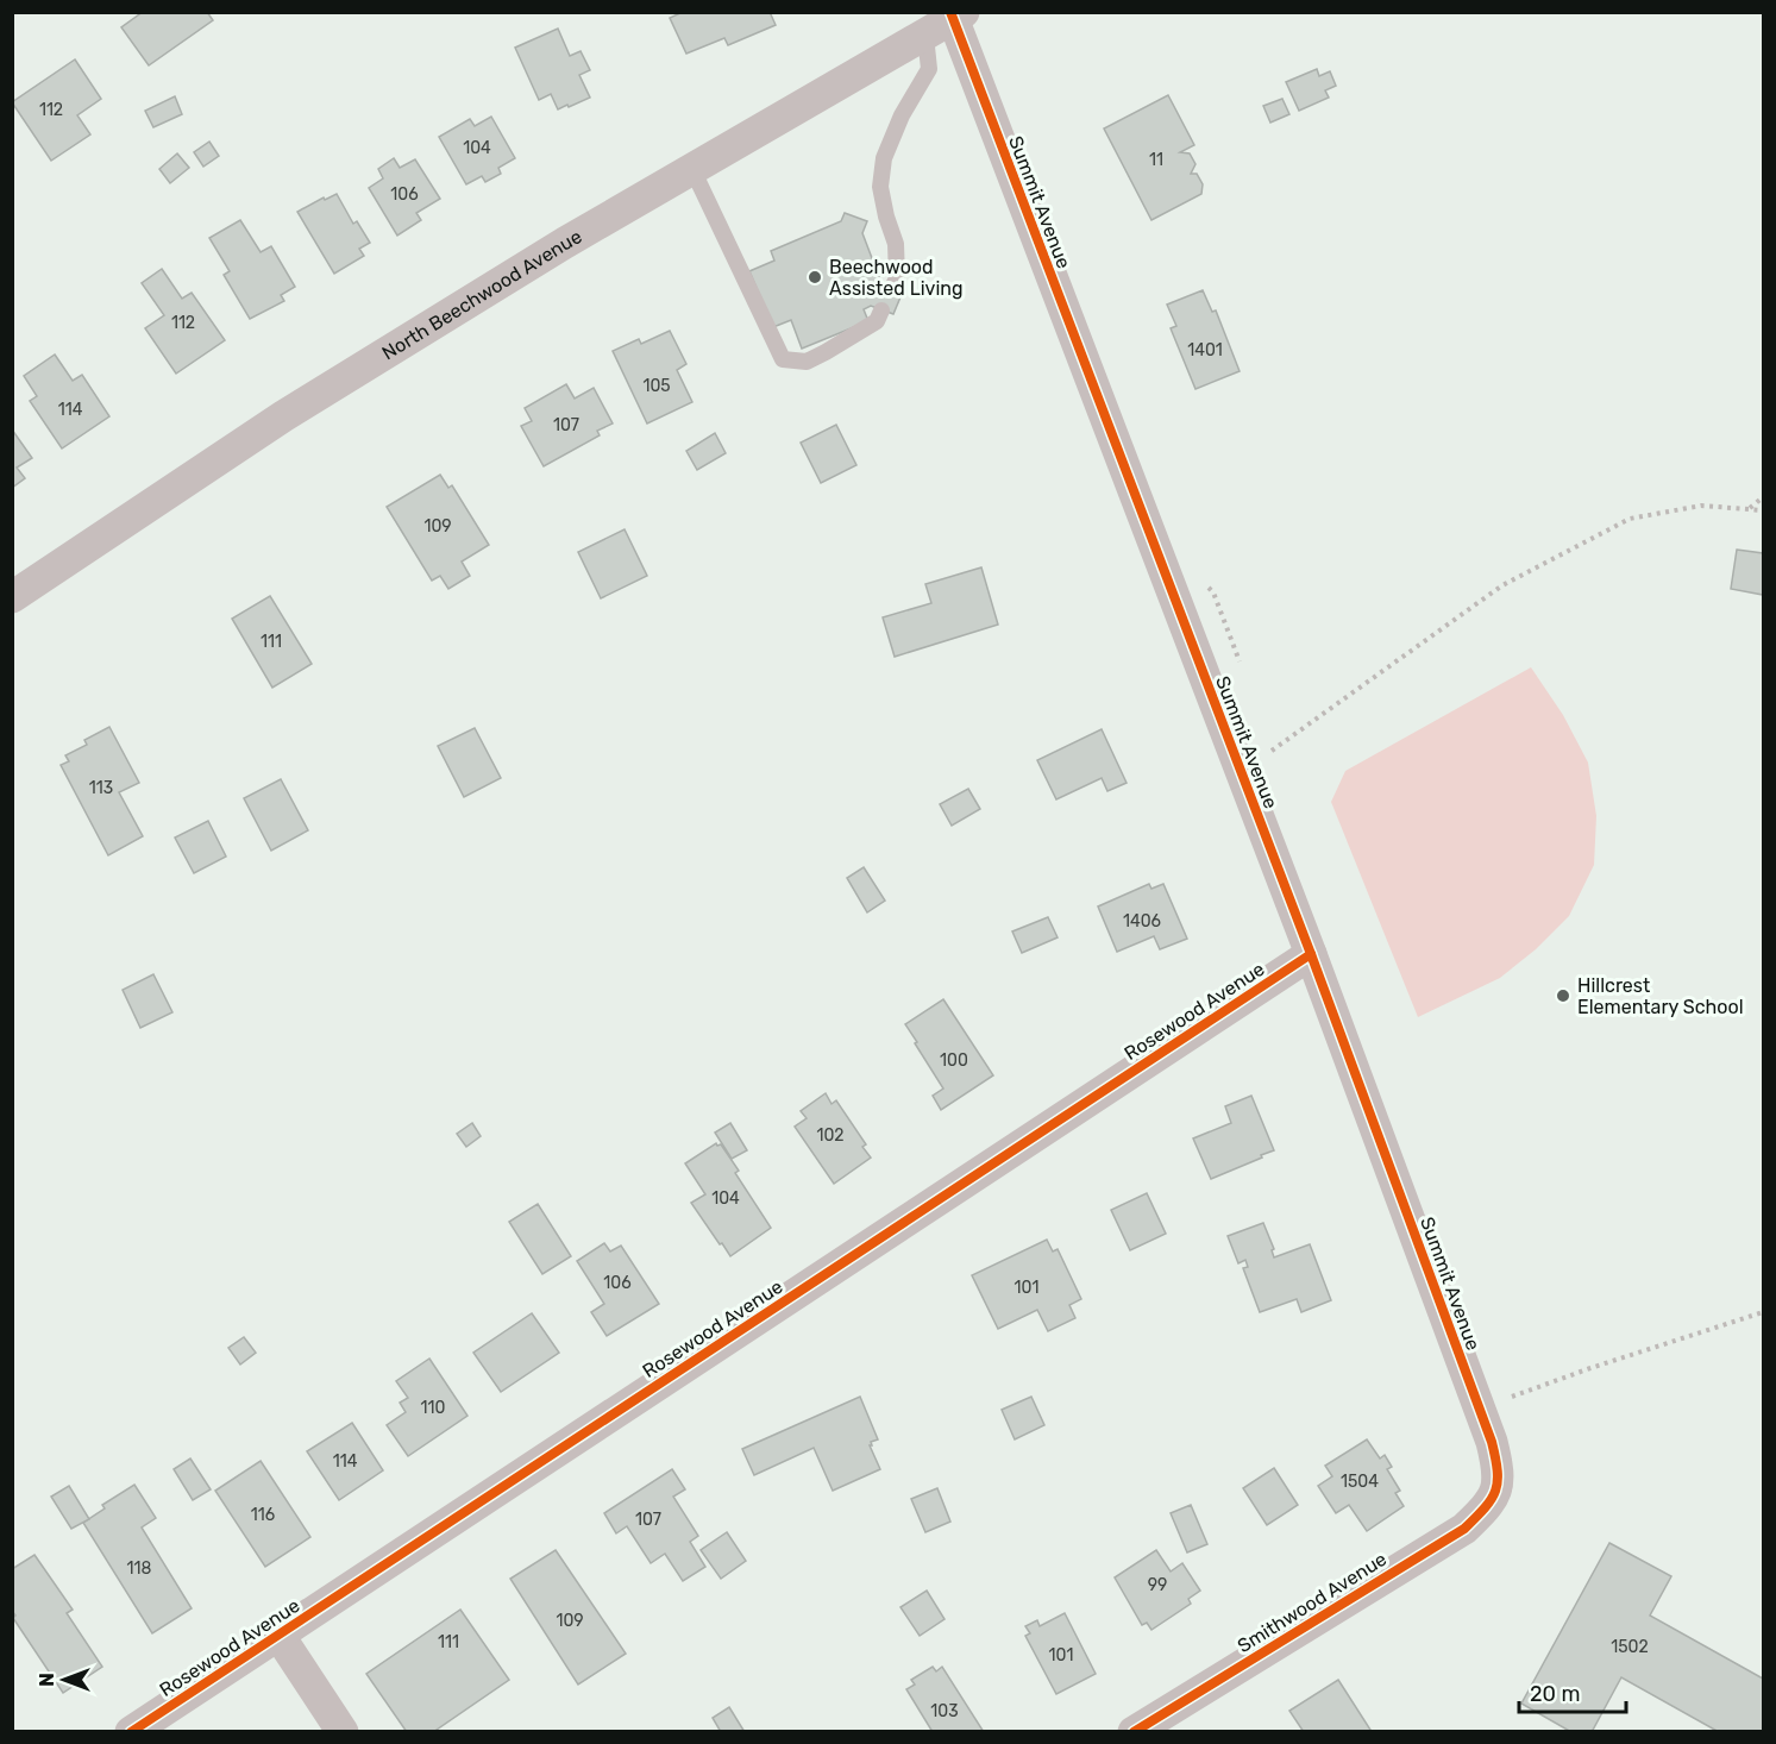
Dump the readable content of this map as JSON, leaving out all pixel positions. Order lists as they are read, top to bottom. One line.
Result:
{"streets":{"street":["Summit Avenue","North Beechwood Avenue","Rosewood Avenue","Smithwood Avenue"]},"crossings":[["Summit Avenue","North Beechwood Avenue"],["Summit Avenue","Rosewood Avenue"],["Summit Avenue","Smithwood Avenue"]],"places":["Beechwood Assisted Living","Hillcrest Elementary School"],"house_numbers":["112","104","11","106","112","1401","105","114","107","109","111","113","1406","100","102","104","106","101","110","114","1504","116","107","118","99","109","111","1502","101","103"],"scale_bar":"20 m","north":"left"}
